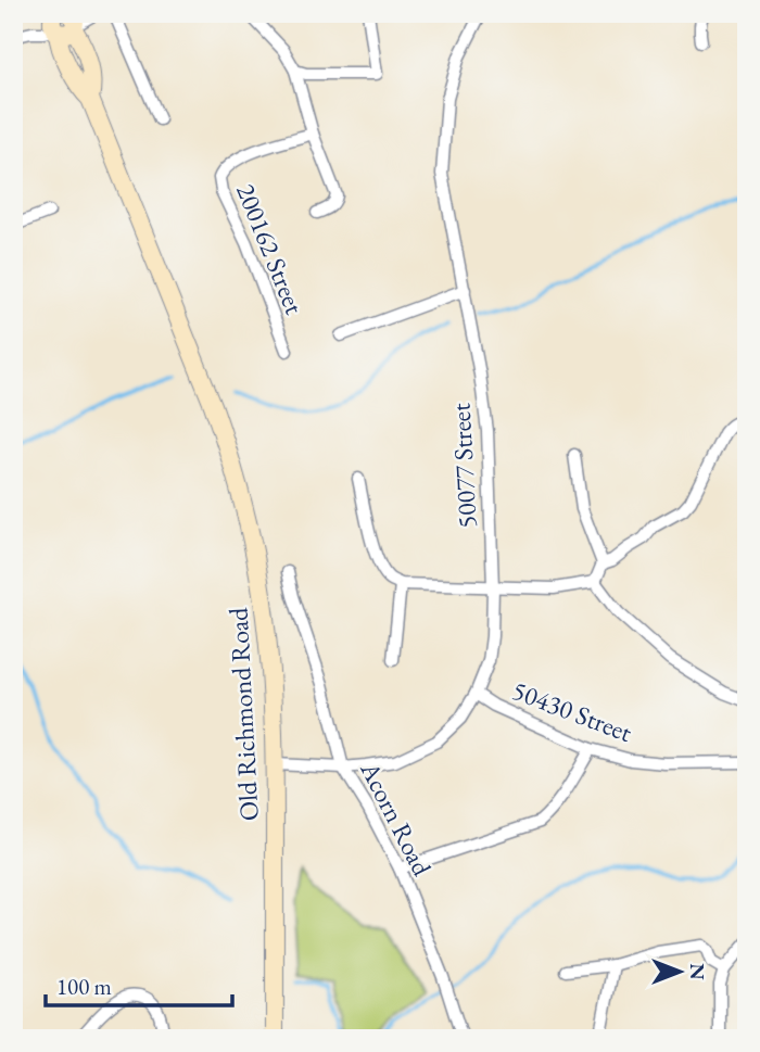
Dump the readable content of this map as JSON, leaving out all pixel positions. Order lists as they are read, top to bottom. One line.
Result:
{"streets":{"street":["200162 Street","50077 Street","50430 Street","Old Richmond Road","Acorn Road"]},"crossings":[["50077 Street","50430 Street"],["50077 Street","Old Richmond Road"],["50077 Street","Acorn Road"]],"scale_bar":"100 m","north":"right"}
